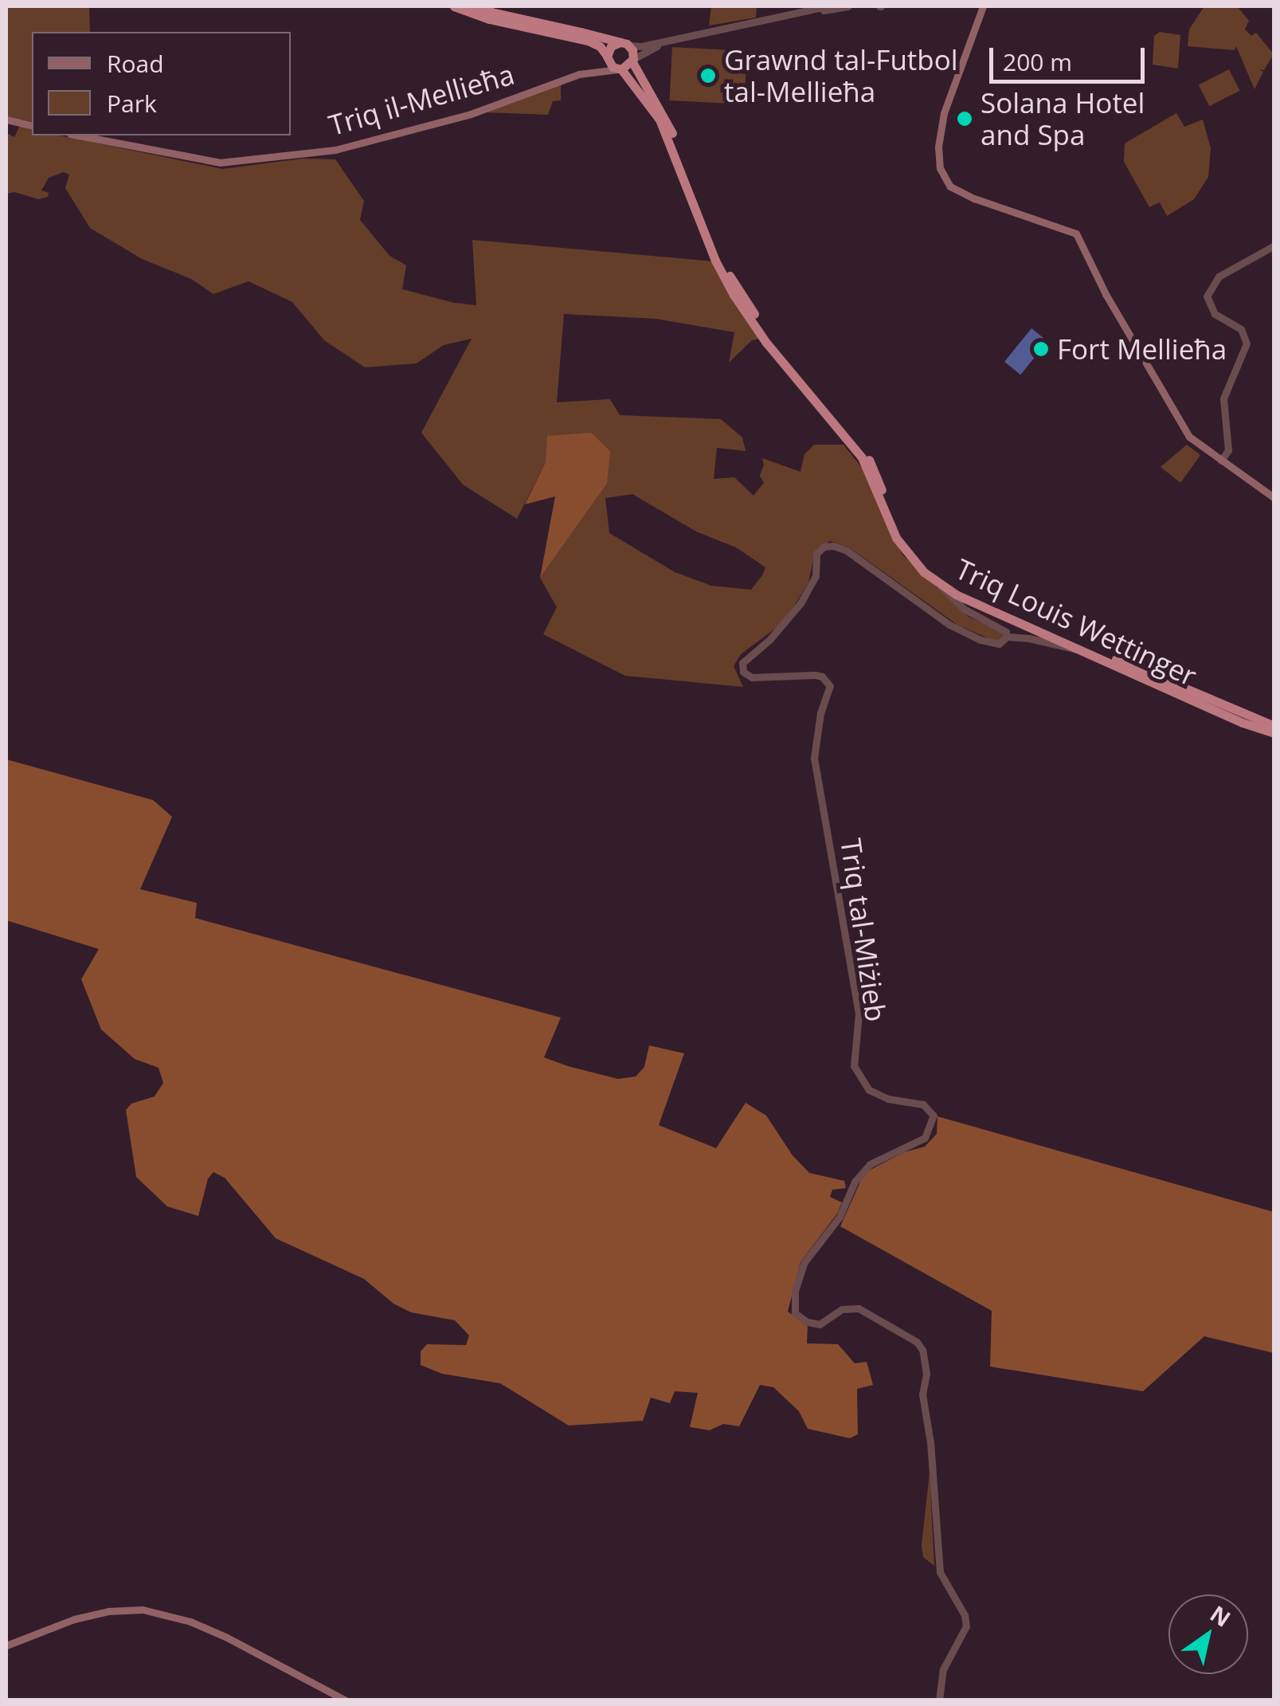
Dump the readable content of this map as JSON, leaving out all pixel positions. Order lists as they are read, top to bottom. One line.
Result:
{"streets":{"highway":["Triq Louis Wettinger"],"main road":["Triq il-Mellieħa"],"street":["Triq tal-Miżieb"]},"crossings":[["Triq il-Mellieħa","Triq Louis Wettinger"],["Triq Louis Wettinger","Triq tal-Miżieb"]],"places":["Grawnd tal-Futbol tal-Mellieħa","Solana Hotel and Spa","Fort Mellieħa"],"legend":["Road","Park"],"scale_bar":"200 m","north":"top right"}
